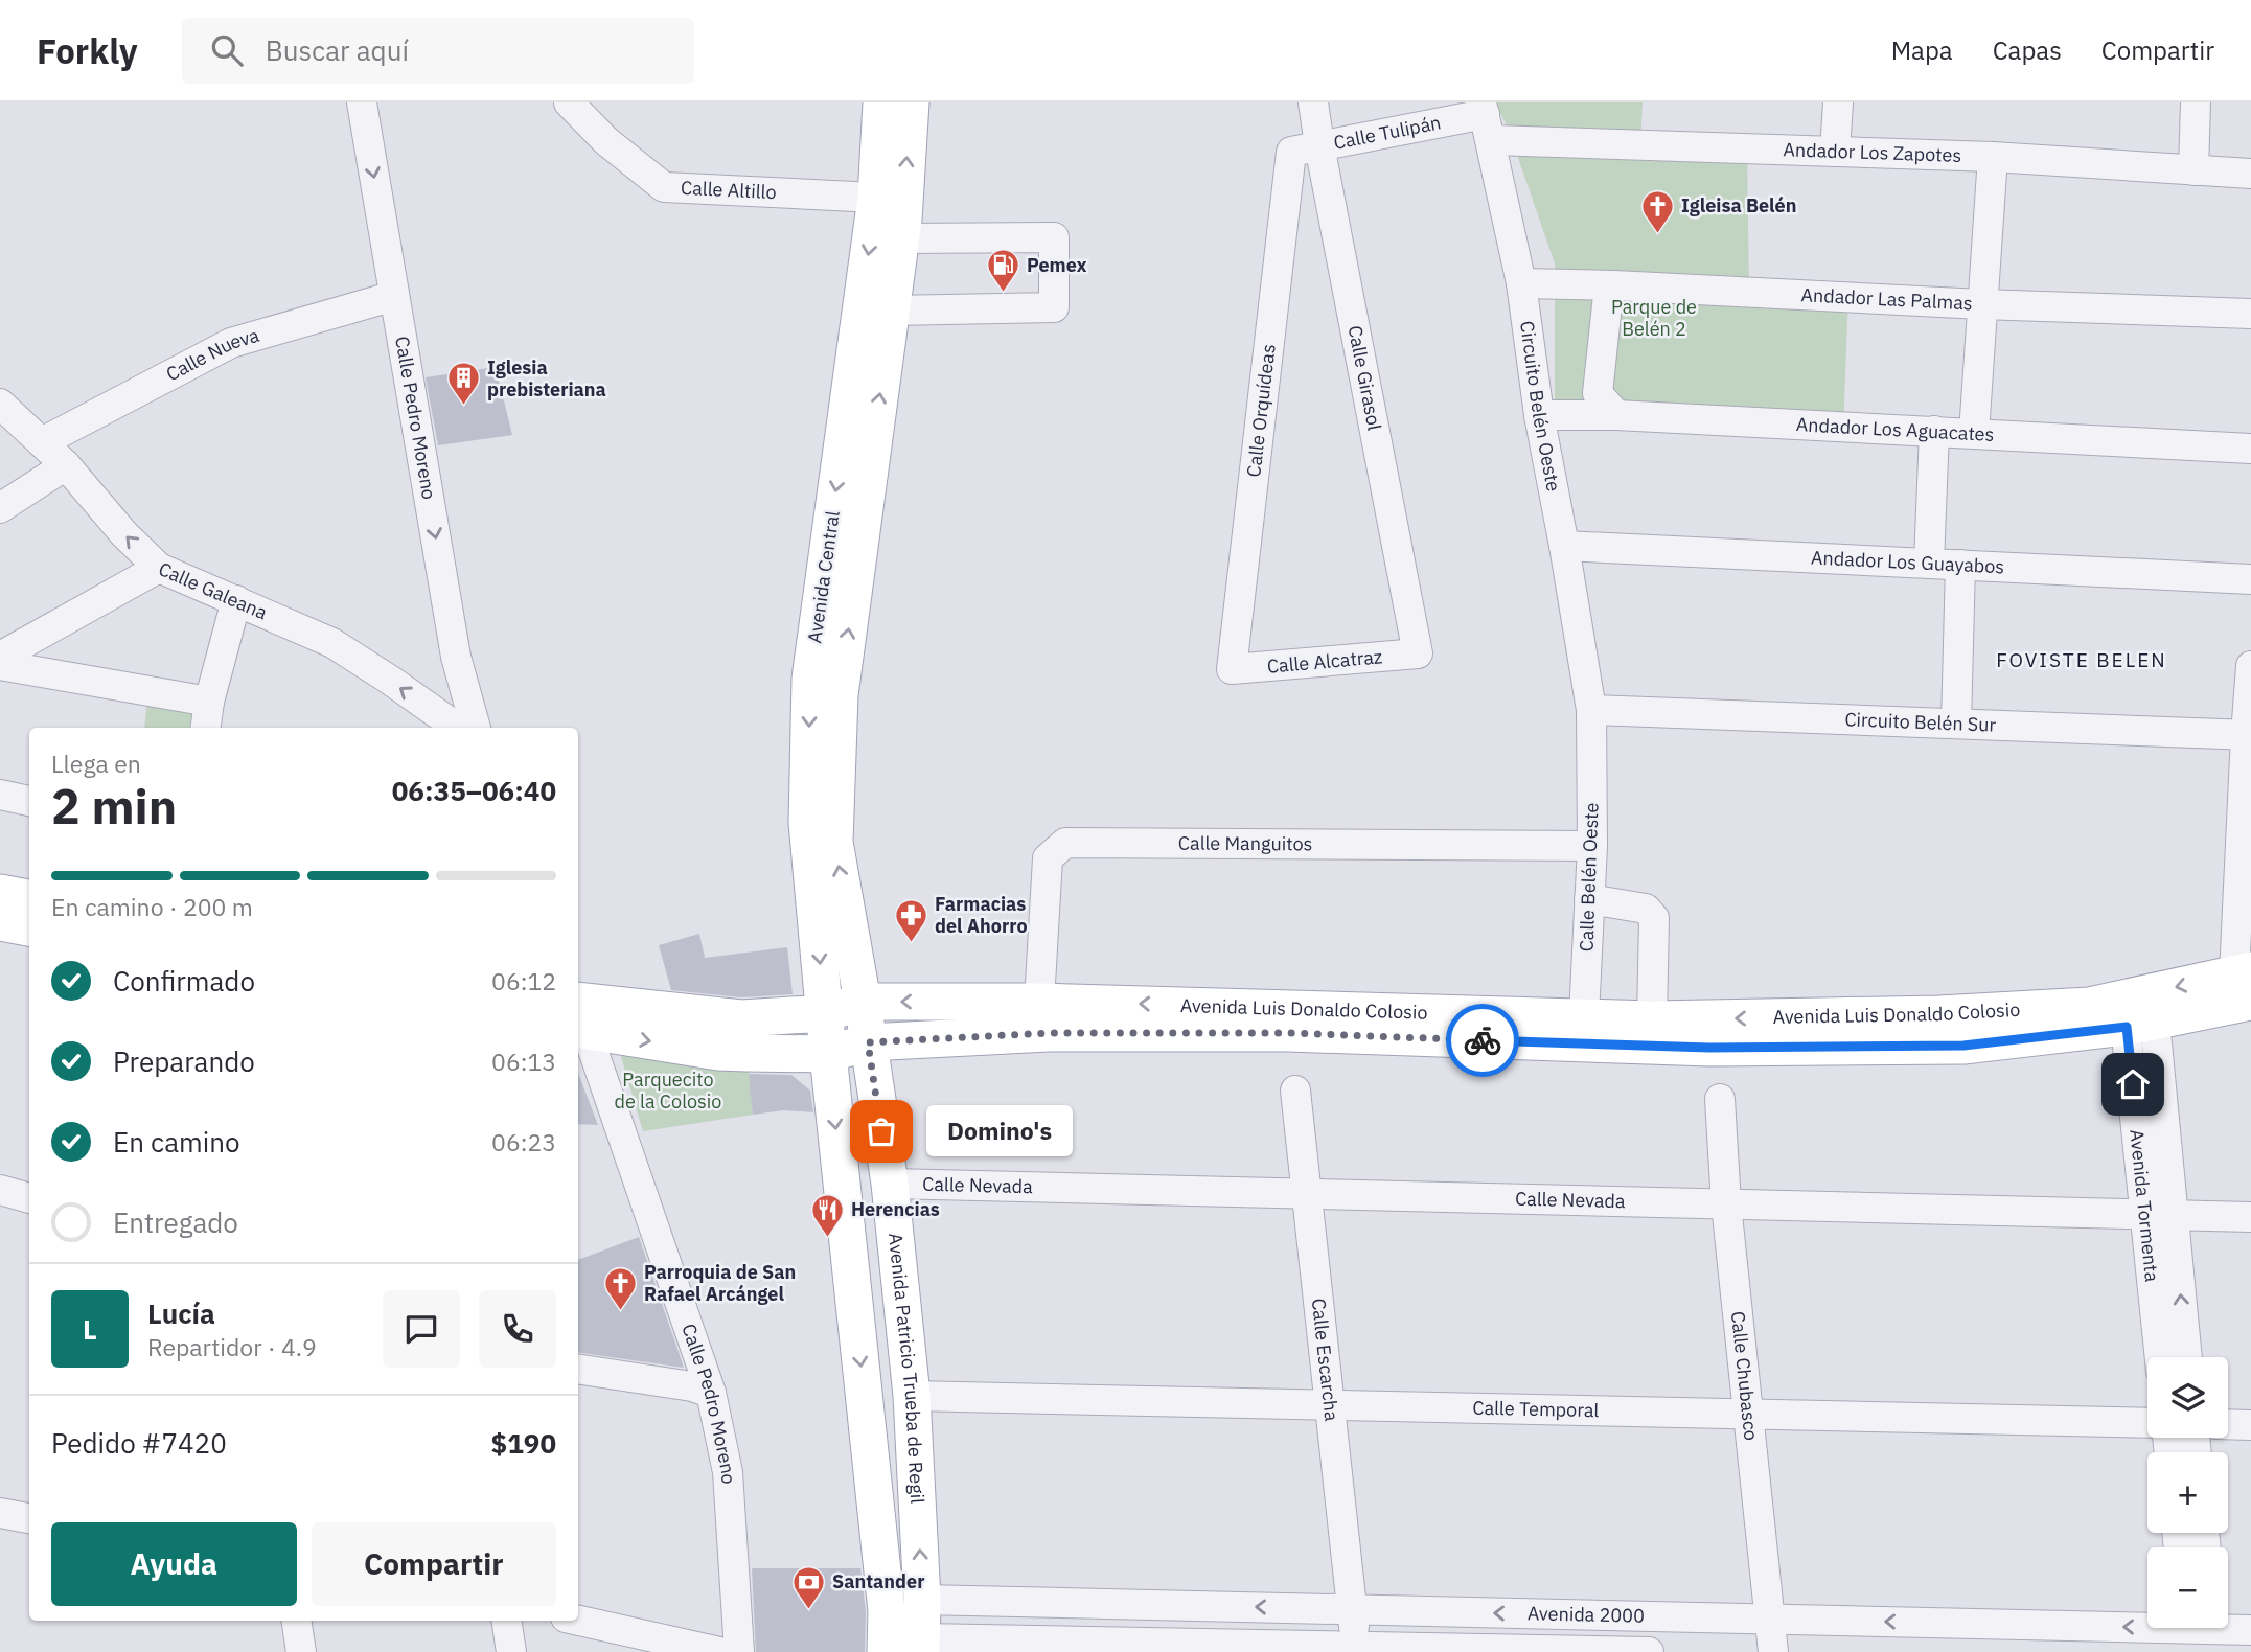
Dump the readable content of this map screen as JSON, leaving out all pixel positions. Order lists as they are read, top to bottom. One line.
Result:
{"streets":{"main road":["Avenida Central","Avenida Luis Donaldo Colosio","Avenida Patricio Trueba de Regil"],"street":["Calle Tulipán","Andador Los Zapotes","Calle Altillo","Andador Las Palmas","Calle Nueva","Calle Girasol","Circuito Belén Oeste","Calle Orquídeas","Calle Pedro Moreno","Andador Los Aguacates","Andador Los Guayabos","Calle Galeana","Calle Alcatraz","Circuito Belén Sur","Calle Manguitos","Calle Belén Oeste","Calle Nevada","Avenida Tormenta","Calle Escarcha","Calle Chubasco","Calle Temporal","Avenida 2000"]},"crossings":[["Calle Tulipán","Andador Los Zapotes"],["Calle Tulipán","Calle Girasol"],["Calle Tulipán","Circuito Belén Oeste"],["Calle Tulipán","Calle Orquídeas"],["Andador Los Zapotes","Circuito Belén Oeste"],["Calle Altillo","Avenida Central"],["Andador Las Palmas","Circuito Belén Oeste"],["Calle Nueva","Calle Pedro Moreno"],["Calle Nueva","Calle Galeana"],["Calle Girasol","Calle Alcatraz"],["Circuito Belén Oeste","Andador Los Aguacates"],["Circuito Belén Oeste","Andador Los Guayabos"],["Circuito Belén Oeste","Circuito Belén Sur"],["Circuito Belén Oeste","Calle Belén Oeste"],["Calle Orquídeas","Calle Alcatraz"],["Avenida Central","Avenida Luis Donaldo Colosio"],["Avenida Central","Avenida Patricio Trueba de Regil"],["Circuito Belén Sur","Calle Belén Oeste"],["Calle Manguitos","Calle Belén Oeste"],["Calle Manguitos","Avenida Luis Donaldo Colosio"],["Calle Belén Oeste","Avenida Luis Donaldo Colosio"],["Avenida Luis Donaldo Colosio","Avenida Tormenta"],["Calle Nevada","Avenida Tormenta"],["Calle Nevada","Calle Escarcha"],["Calle Nevada","Avenida Patricio Trueba de Regil"],["Calle Nevada","Calle Chubasco"],["Calle Escarcha","Calle Temporal"],["Calle Escarcha","Avenida 2000"],["Avenida Patricio Trueba de Regil","Calle Temporal"],["Avenida Patricio Trueba de Regil","Avenida 2000"],["Calle Chubasco","Calle Temporal"],["Calle Chubasco","Avenida 2000"]],"one_way":["Calle Pedro Moreno","Calle Galeana"],"districts":["FOVISTE BELEN"],"parks":["Parque de Belén 2","Parquecito de la Colosio"],"places":{"church":["Igleisa Belén","Parroquia de San Rafael Arcángel"],"fuel station":["Pemex"],"building":["Iglesia prebisteriana"],"pharmacy":["Farmacias del Ahorro"],"other":["Domino's"],"restaurant":["Herencias"],"bank":["Santander"]},"page":{"header":"Forkly","search":"Buscar aquí","nav":["Mapa","Capas","Compartir"],"heading":["2 min","Llega en","06:35–06:40"],"panel":["Lucía","Repartidor · 4.9","Pedido #7420","$190"],"bar":"En camino · 200 m","list":[["Confirmado","06:12"],["Preparando","06:13"],["En camino","06:23"],"Entregado"],"bubble":"Domino's","round":"L","map_buttons":["+","−"],"buttons":["Ayuda","Compartir"]}}
